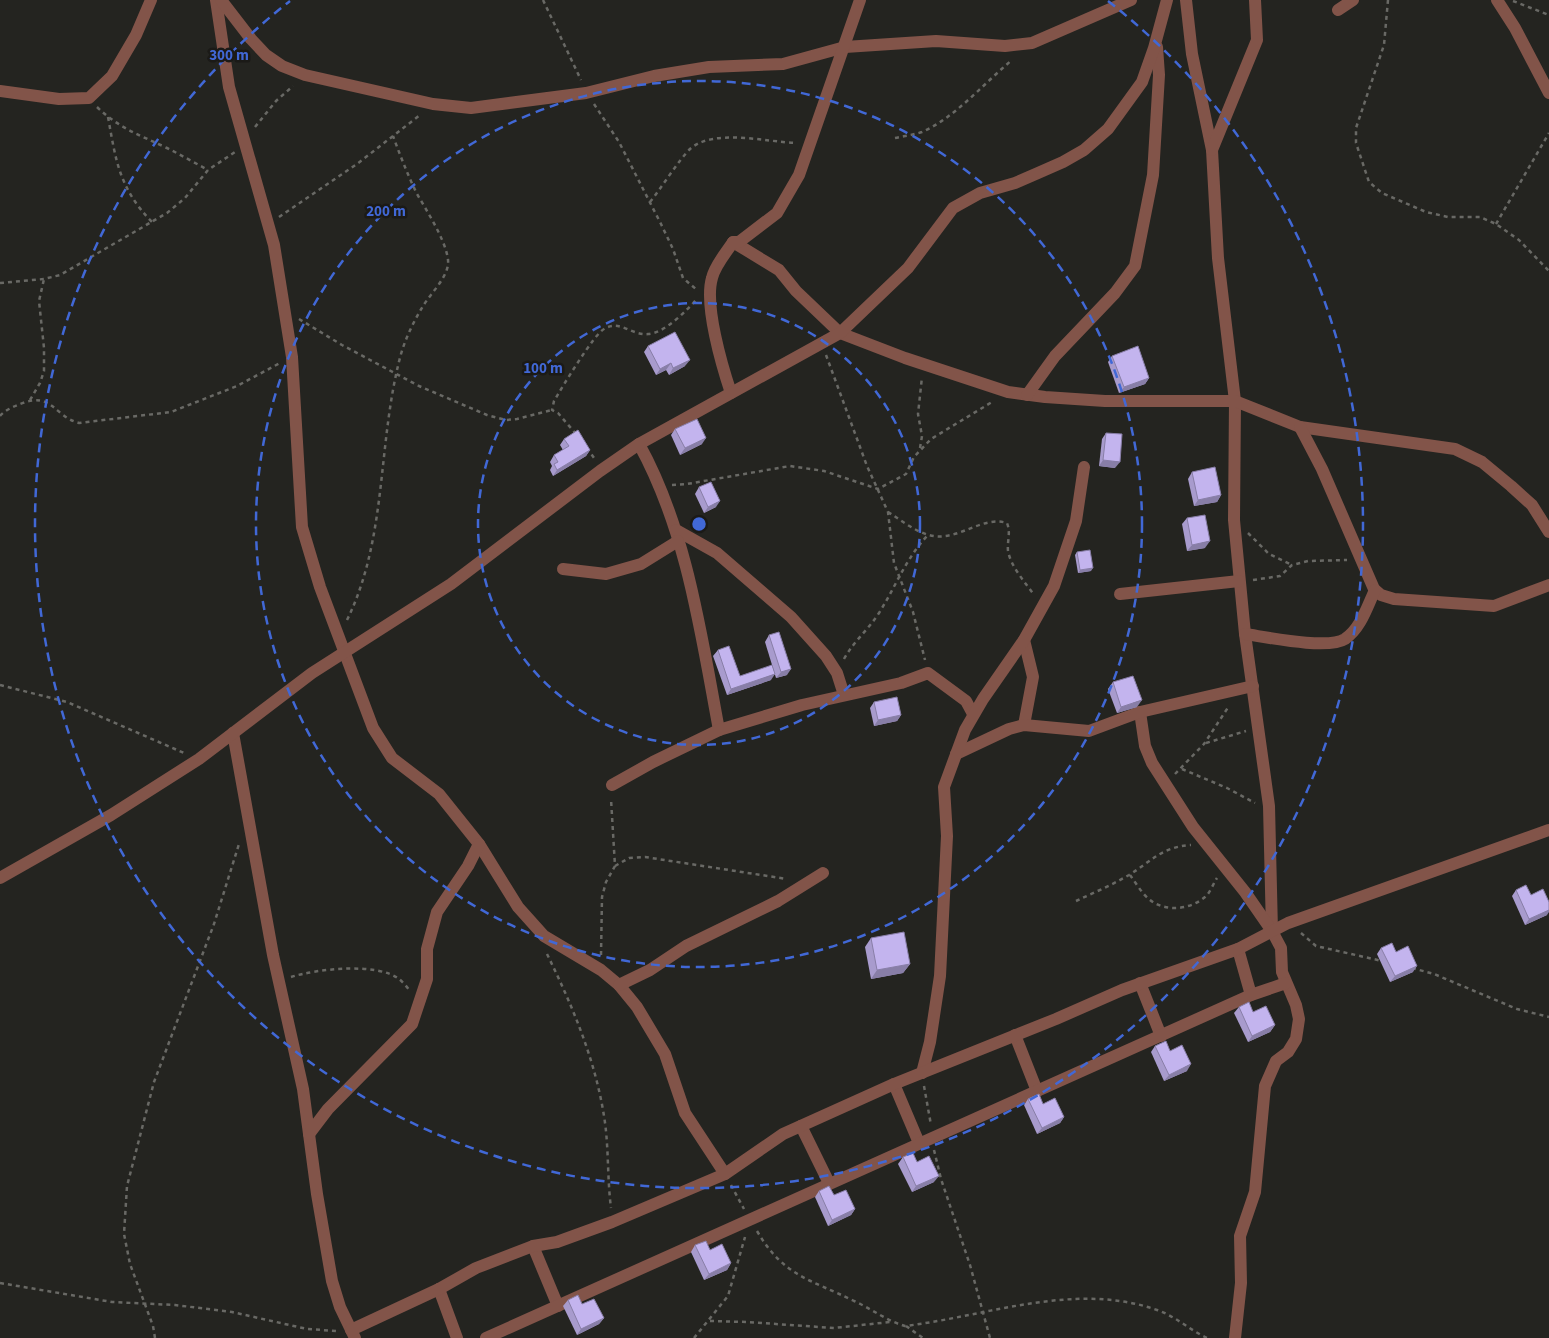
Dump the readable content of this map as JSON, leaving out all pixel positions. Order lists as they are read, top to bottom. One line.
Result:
{"rings":["300 m","200 m","100 m"]}
